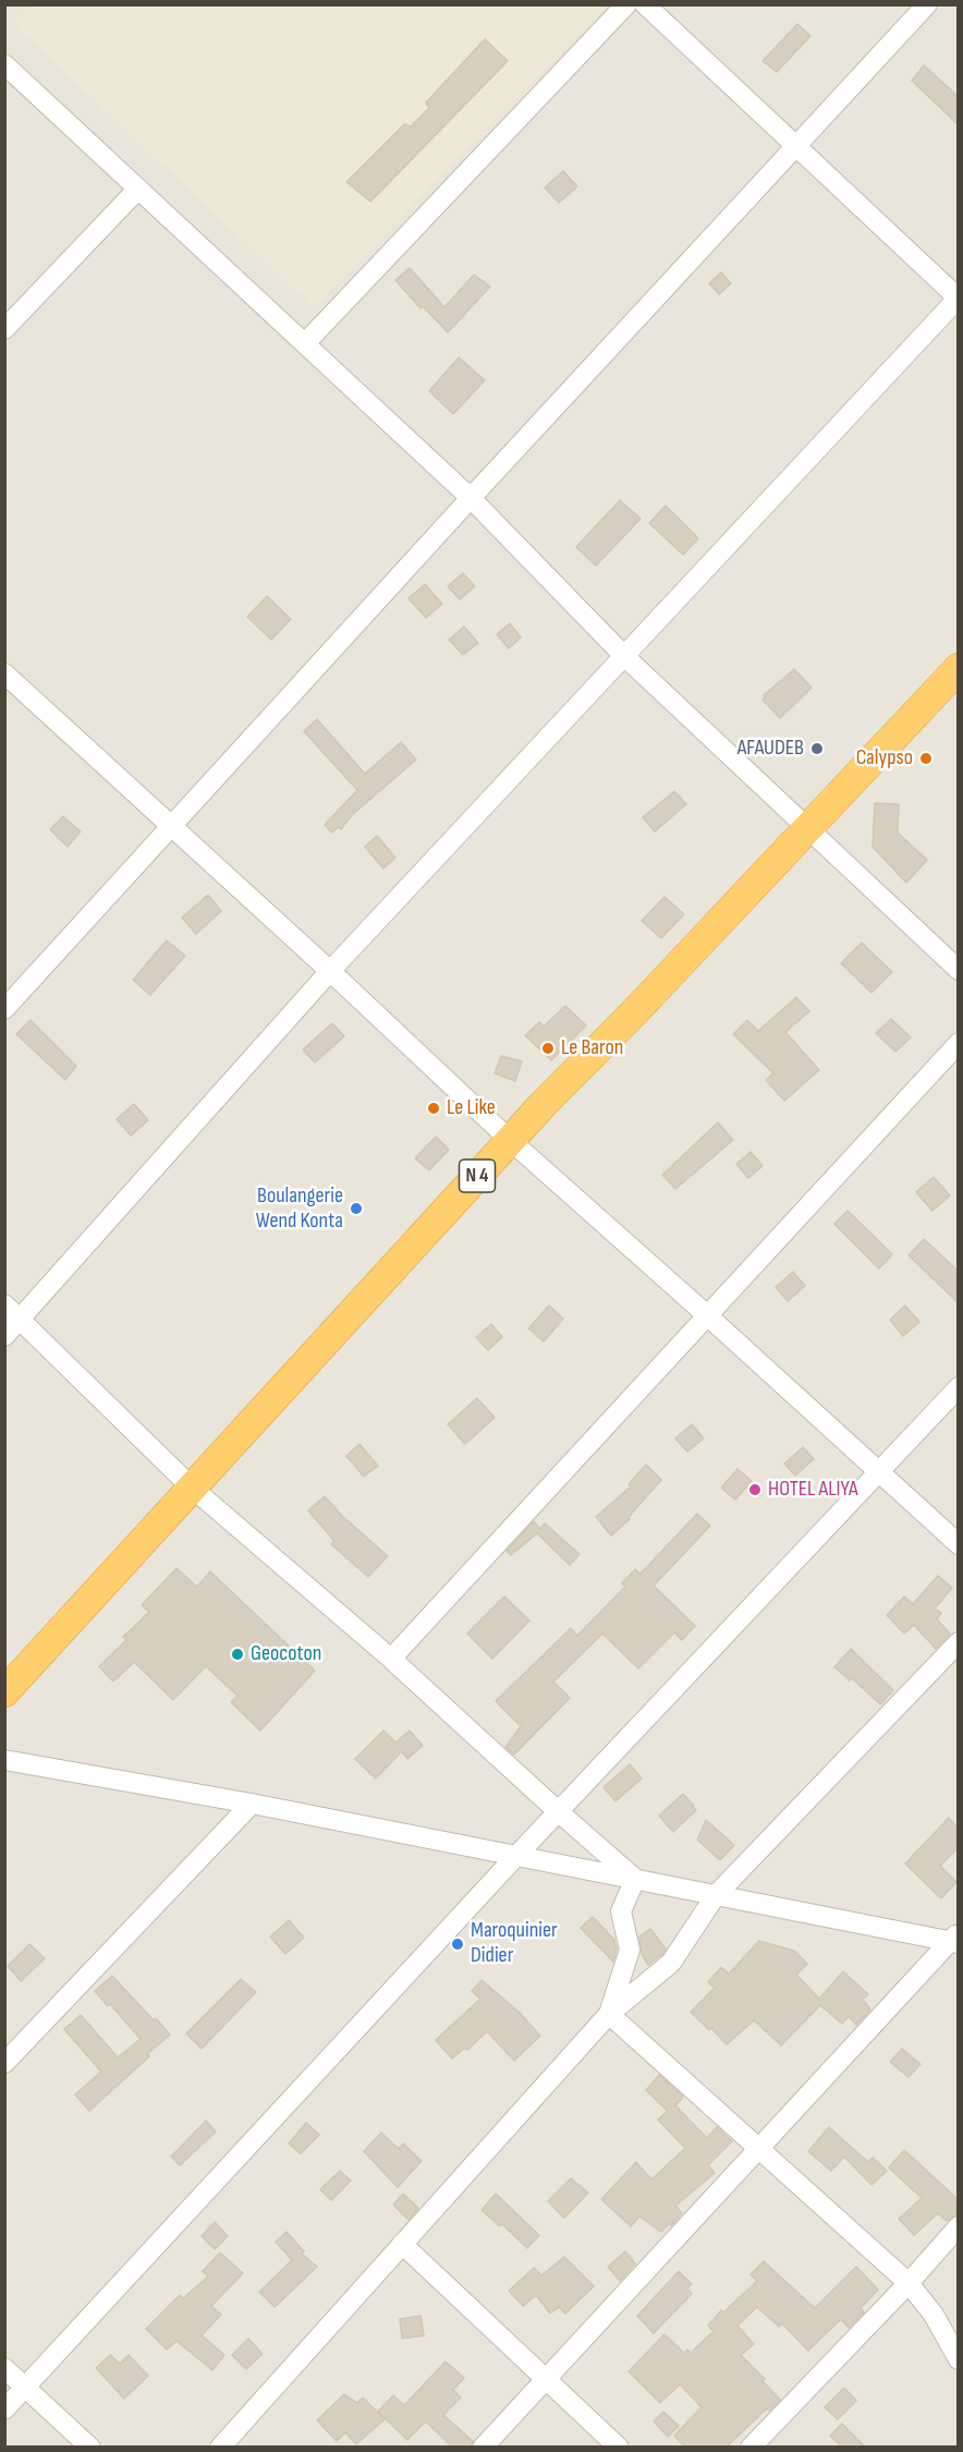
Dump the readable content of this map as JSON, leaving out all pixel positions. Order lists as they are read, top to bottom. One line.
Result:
{"streets":{"highway":["N 4"]},"places":["AFAUDEB","Calypso","Le Baron","Le Like","Boulangerie Wend Konta","HOTEL ALIYA","Geocoton","Maroquinier Didier"]}
